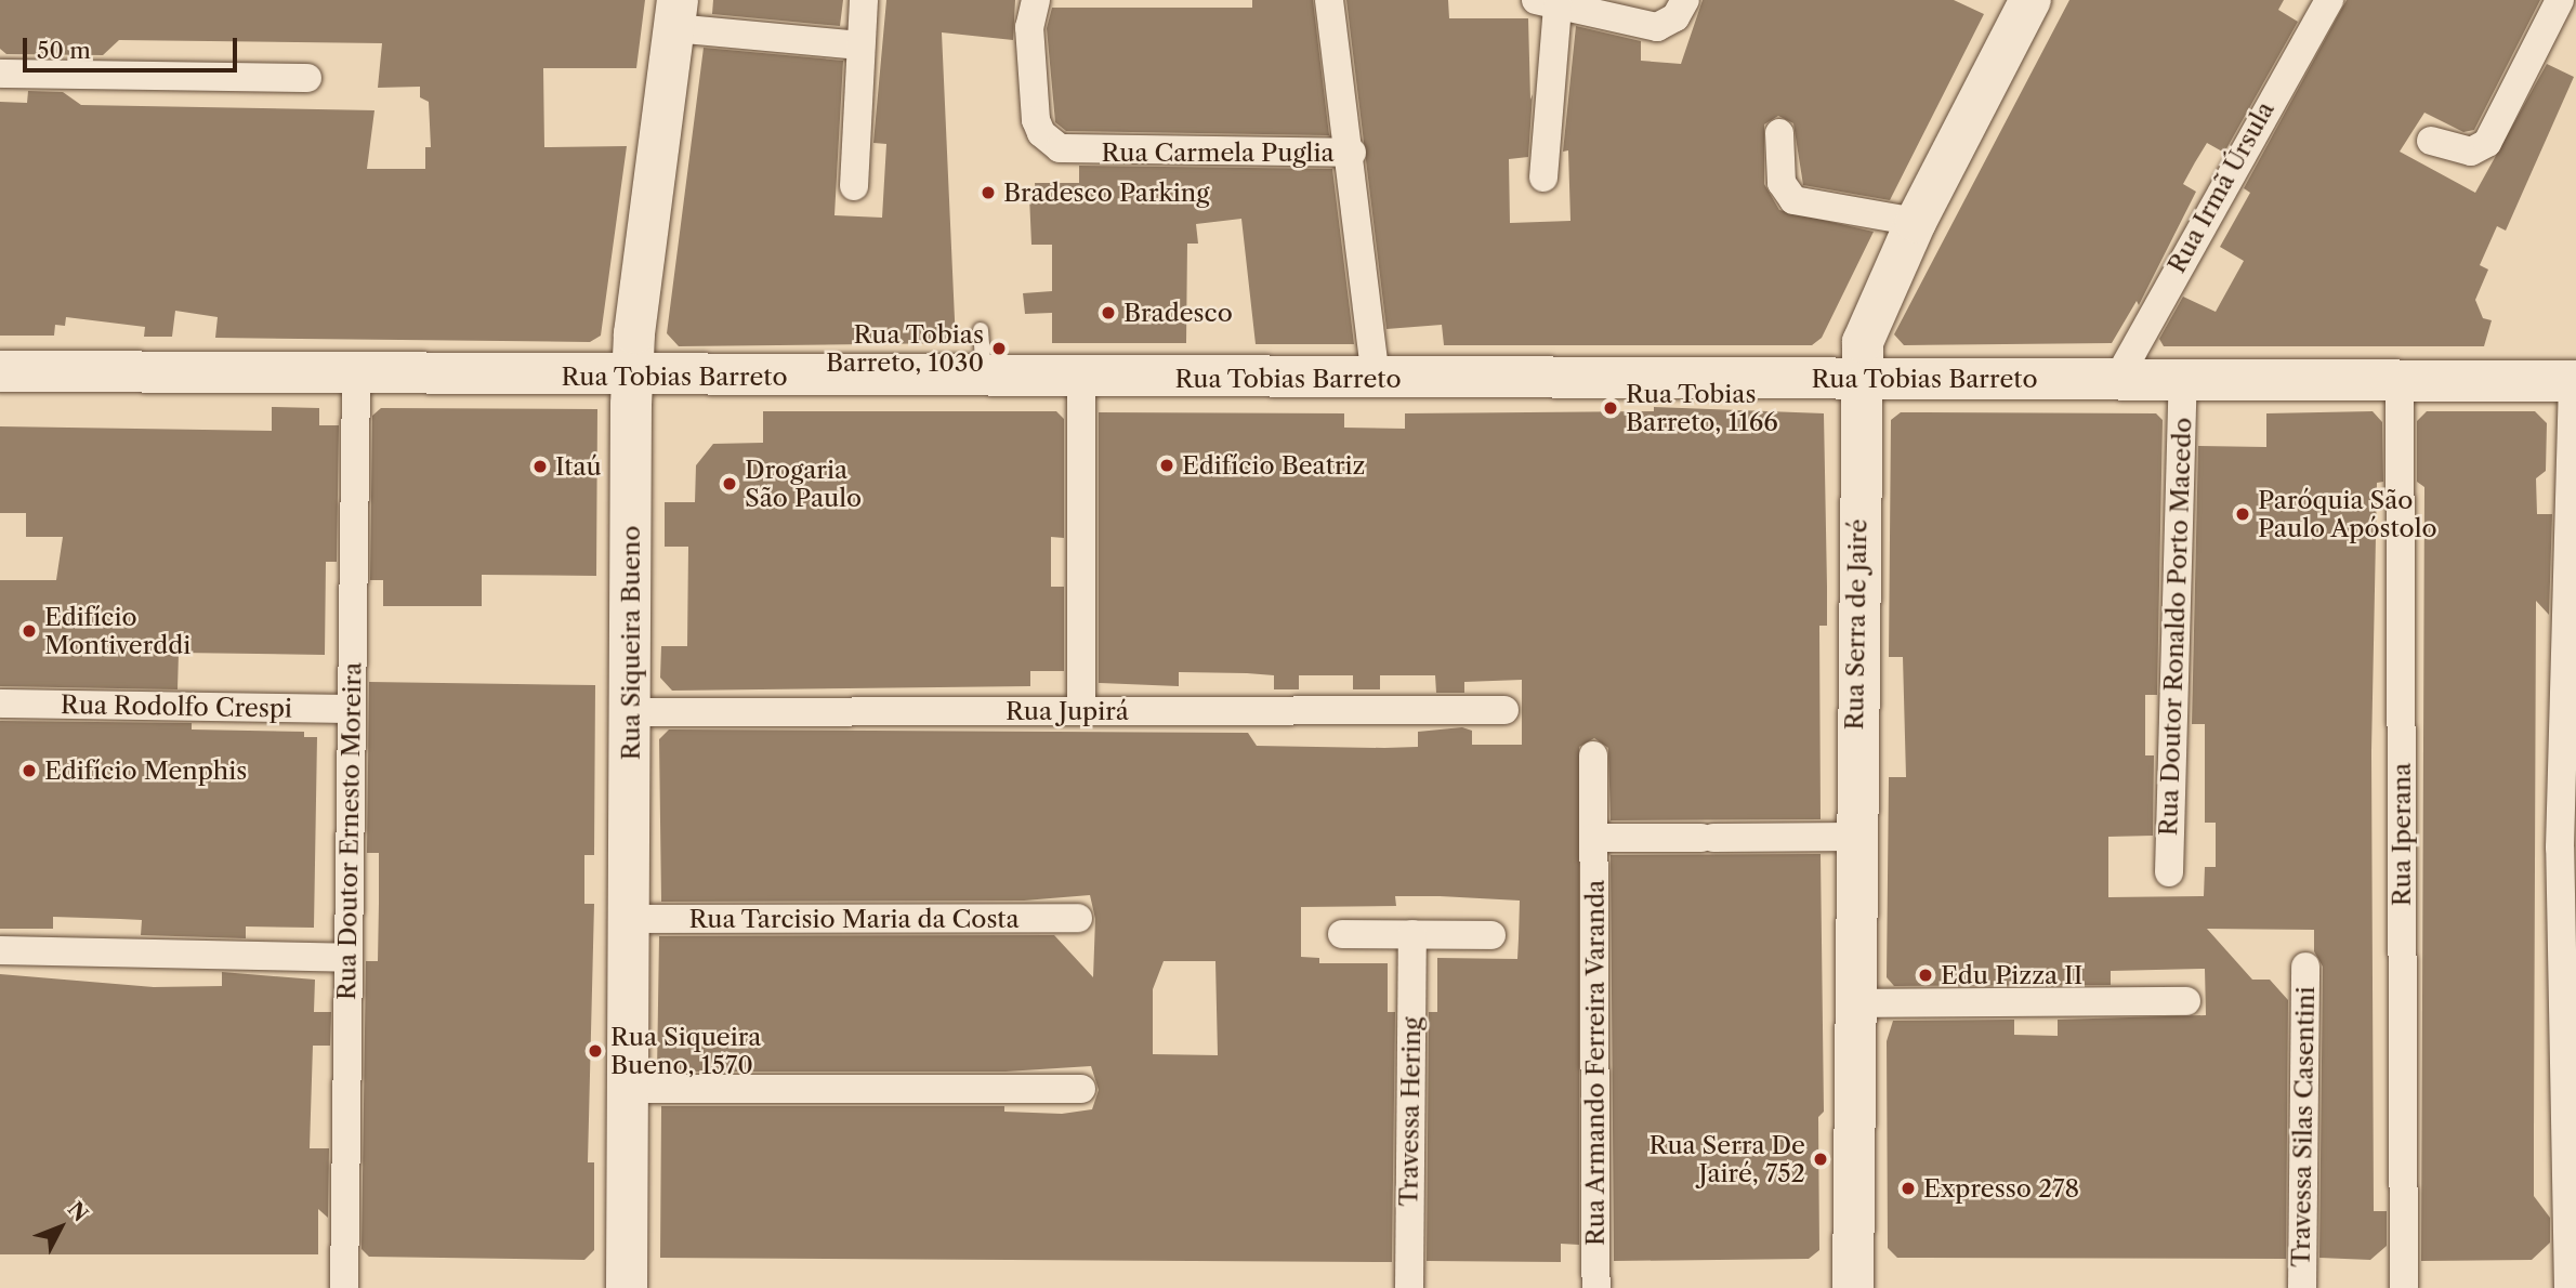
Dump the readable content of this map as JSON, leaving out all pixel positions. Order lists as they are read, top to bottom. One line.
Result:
{"streets":{"main road":["Rua Tobias Barreto","Rua Serra de Jairé","Rua Siqueira Bueno"],"street":["Rua Carmela Puglia","Rua Irmã Úrsula","Rua Doutor Ronaldo Porto Macedo","Rua Rodolfo Crespi","Rua Jupirá","Rua Doutor Ernesto Moreira","Rua Iperana","Rua Tarcisio Maria da Costa","Rua Armando Ferreira Varanda","Travessa Hering","Travessa Silas Casentini"]},"crossings":[["Rua Irmã Úrsula","Rua Tobias Barreto"],["Rua Tobias Barreto","Rua Serra de Jairé"],["Rua Tobias Barreto","Rua Doutor Ronaldo Porto Macedo"],["Rua Tobias Barreto","Rua Siqueira Bueno"],["Rua Tobias Barreto","Rua Doutor Ernesto Moreira"],["Rua Tobias Barreto","Rua Iperana"],["Rua Siqueira Bueno","Rua Jupirá"],["Rua Siqueira Bueno","Rua Tarcisio Maria da Costa"],["Rua Rodolfo Crespi","Rua Doutor Ernesto Moreira"]],"places":["Bradesco Parking","Bradesco","Rua Tobias Barreto, 1030","Rua Tobias Barreto, 1166","Edifício Beatriz","Itaú","Drogaria São Paulo","Paróquia São Paulo Apóstolo","Edifício Montiverddi","Edifício Menphis","Edu Pizza II","Rua Siqueira Bueno, 1570","Rua Serra De Jairé, 752","Expresso 278"],"scale_bar":"50 m","north":"top right"}
